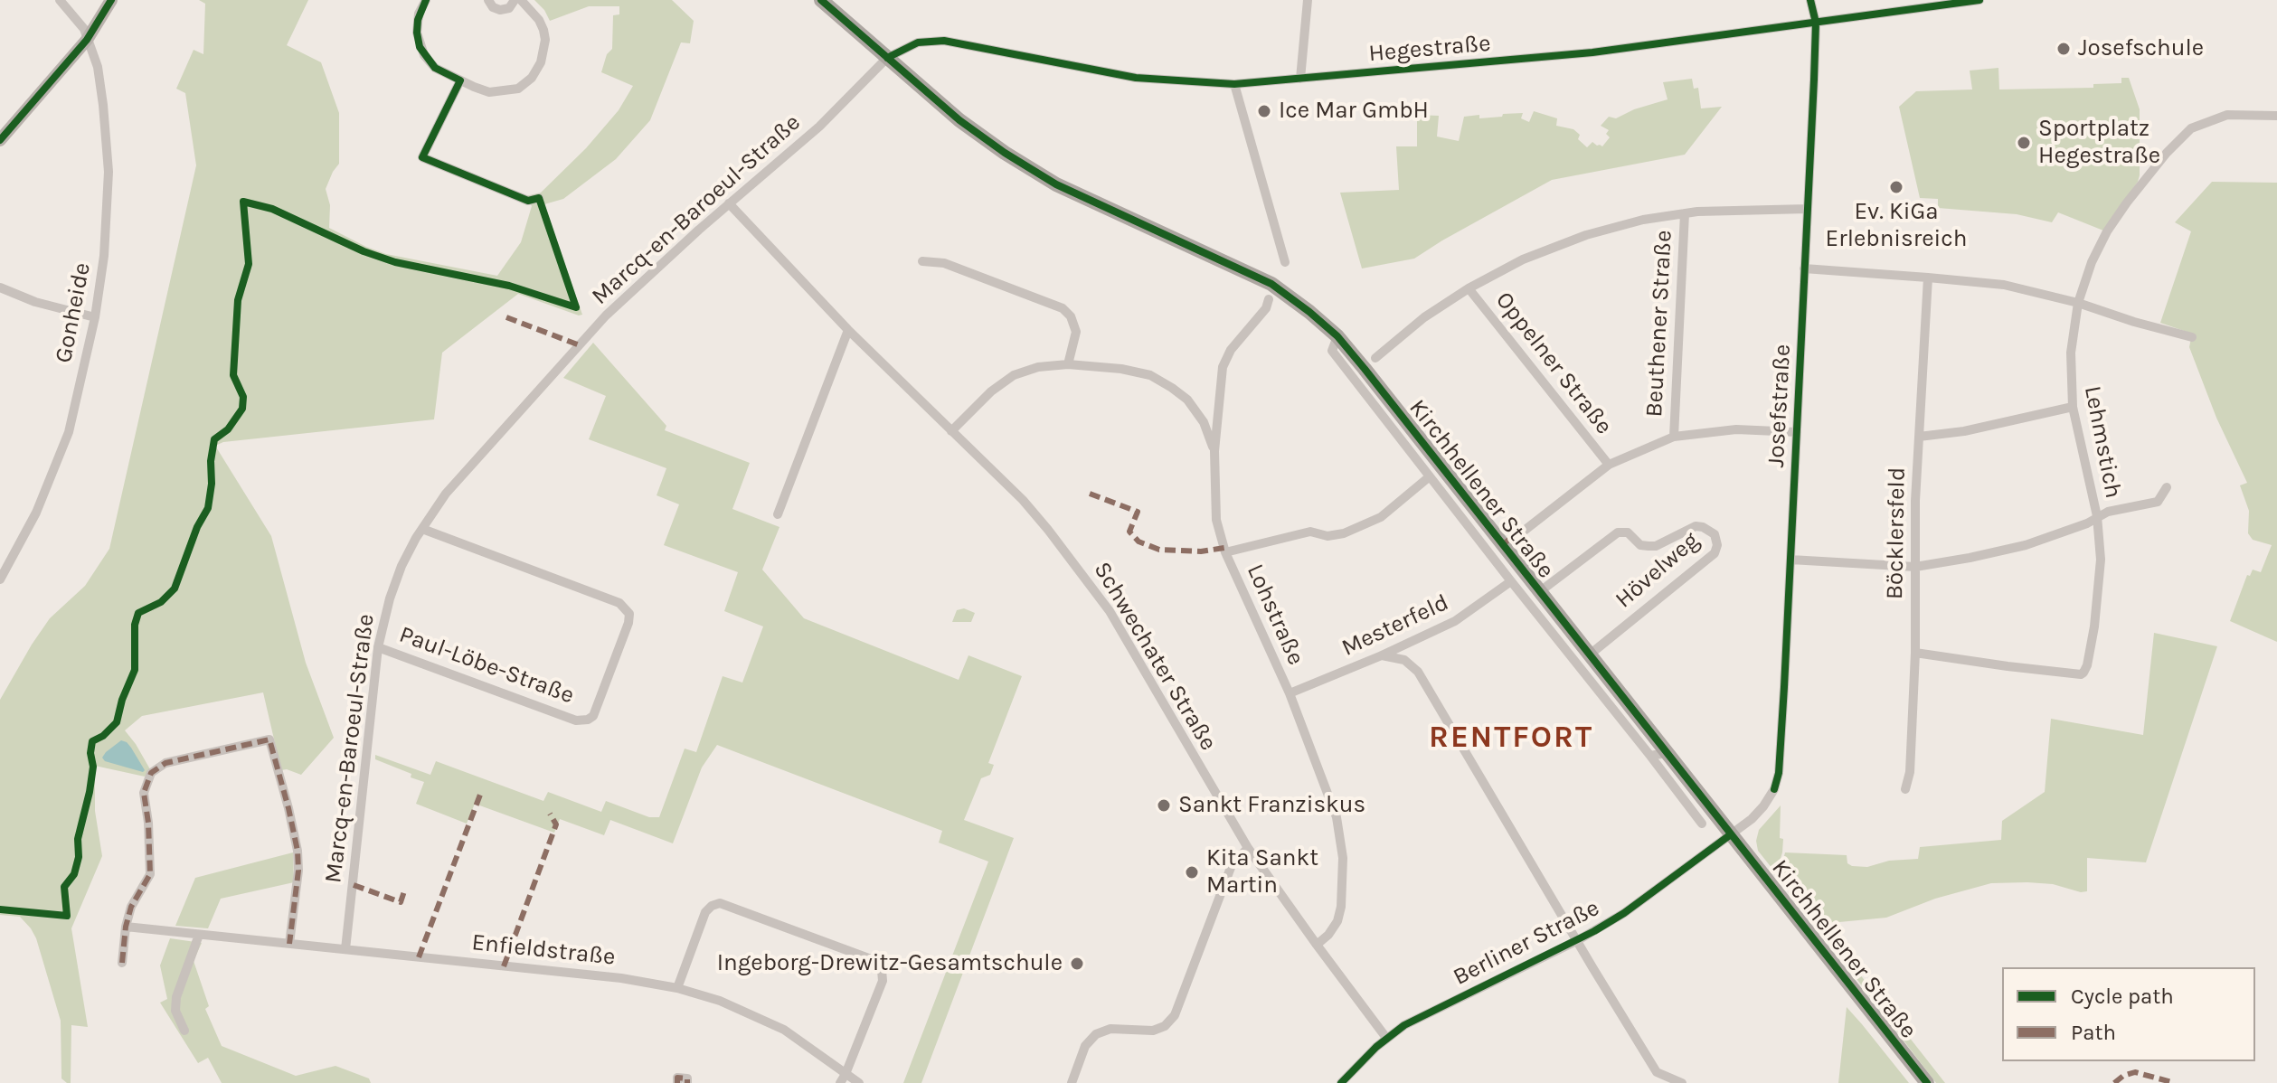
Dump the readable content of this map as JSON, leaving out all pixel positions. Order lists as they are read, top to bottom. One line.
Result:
{"streets":{"main road":["Kirchhellener Straße"],"street":["Hegestraße","Marcq-en-Baroeul-Straße","Gonheide","Beuthener Straße","Oppelner Straße","Josefstraße","Lehmstich","Böcklersfeld","Hövelweg","Lohstraße","Mesterfeld","Schwechater Straße","Paul-Löbe-Straße","Berliner Straße","Enfieldstraße"]},"crossings":[["Hegestraße","Marcq-en-Baroeul-Straße"],["Hegestraße","Josefstraße"],["Hegestraße","Kirchhellener Straße"],["Marcq-en-Baroeul-Straße","Kirchhellener Straße"],["Marcq-en-Baroeul-Straße","Schwechater Straße"],["Marcq-en-Baroeul-Straße","Paul-Löbe-Straße"],["Marcq-en-Baroeul-Straße","Enfieldstraße"],["Josefstraße","Kirchhellener Straße"],["Josefstraße","Berliner Straße"],["Lehmstich","Böcklersfeld"],["Kirchhellener Straße","Hövelweg"],["Kirchhellener Straße","Mesterfeld"],["Kirchhellener Straße","Berliner Straße"],["Lohstraße","Mesterfeld"],["Lohstraße","Schwechater Straße"],["Schwechater Straße","Berliner Straße"]],"districts":["RENTFORT"],"places":["Josefschule","Ice Mar GmbH","Sportplatz Hegestraße","Ev. KiGa Erlebnisreich","Sankt Franziskus","Kita Sankt Martin","Ingeborg-Drewitz-Gesamtschule"],"legend":["Cycle path","Path"]}
